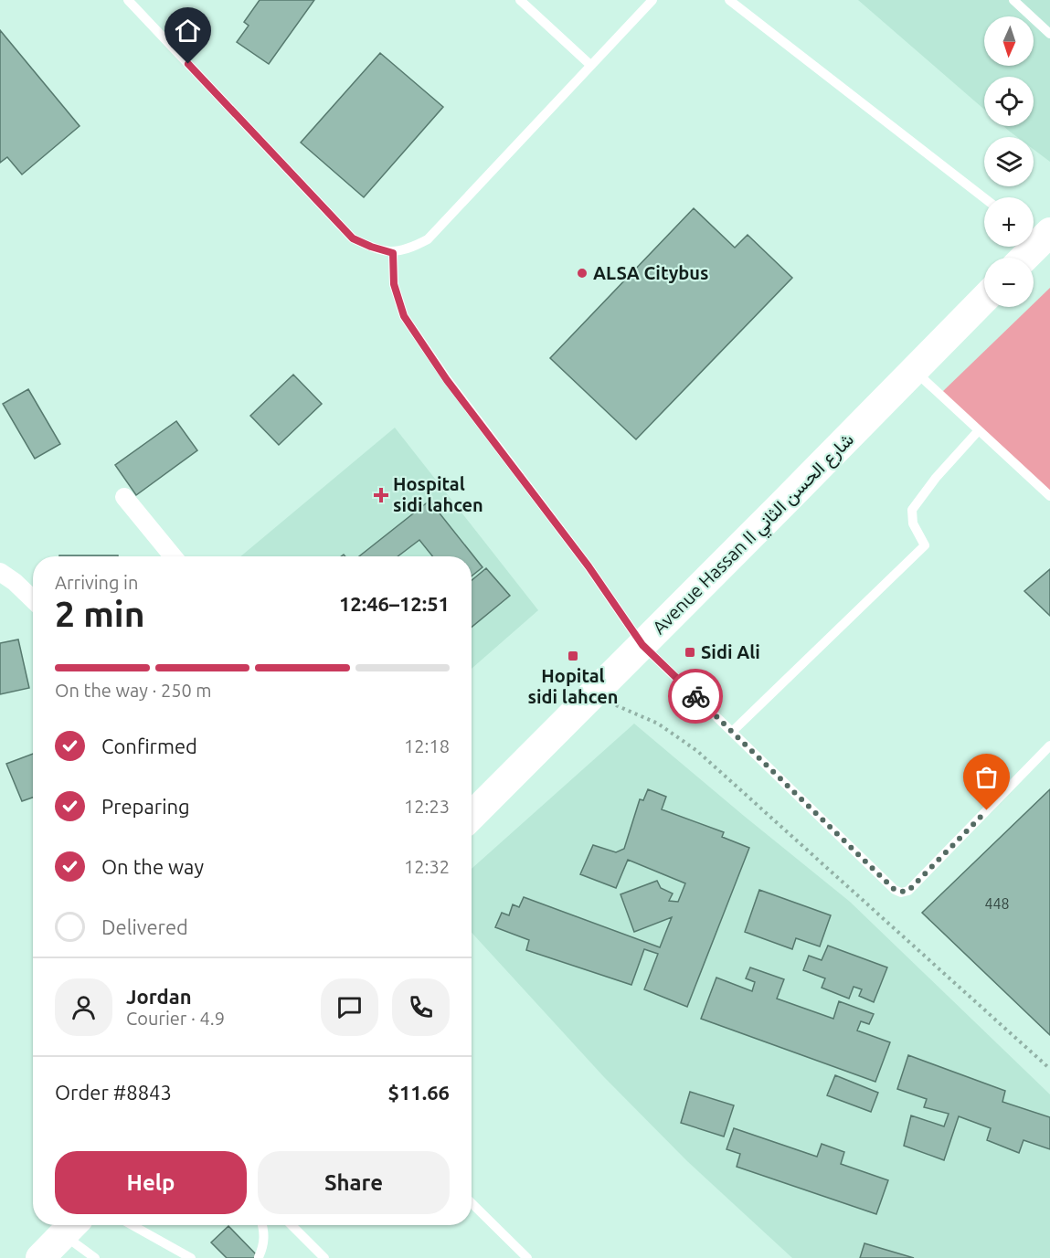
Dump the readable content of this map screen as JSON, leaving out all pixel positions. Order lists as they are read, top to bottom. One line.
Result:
{"streets":{"main road":["Avenue Hassan II شارع الحسن الثاني"]},"places":{"other":["ALSA Citybus"],"health":["Hospital sidi lahcen"],"transit":["Sidi Ali","Hopital sidi lahcen"]},"house_numbers":["448"],"north":"bottom","page":{"map_buttons":["+","−"],"heading":["2 min","Arriving in","12:46–12:51"],"panel":["Jordan","Courier · 4.9","Order #8843","$11.66"],"bar":"On the way · 250 m","list":[["Confirmed","12:18"],["Preparing","12:23"],["On the way","12:32"],"Delivered"],"buttons":["Help","Share"]}}
